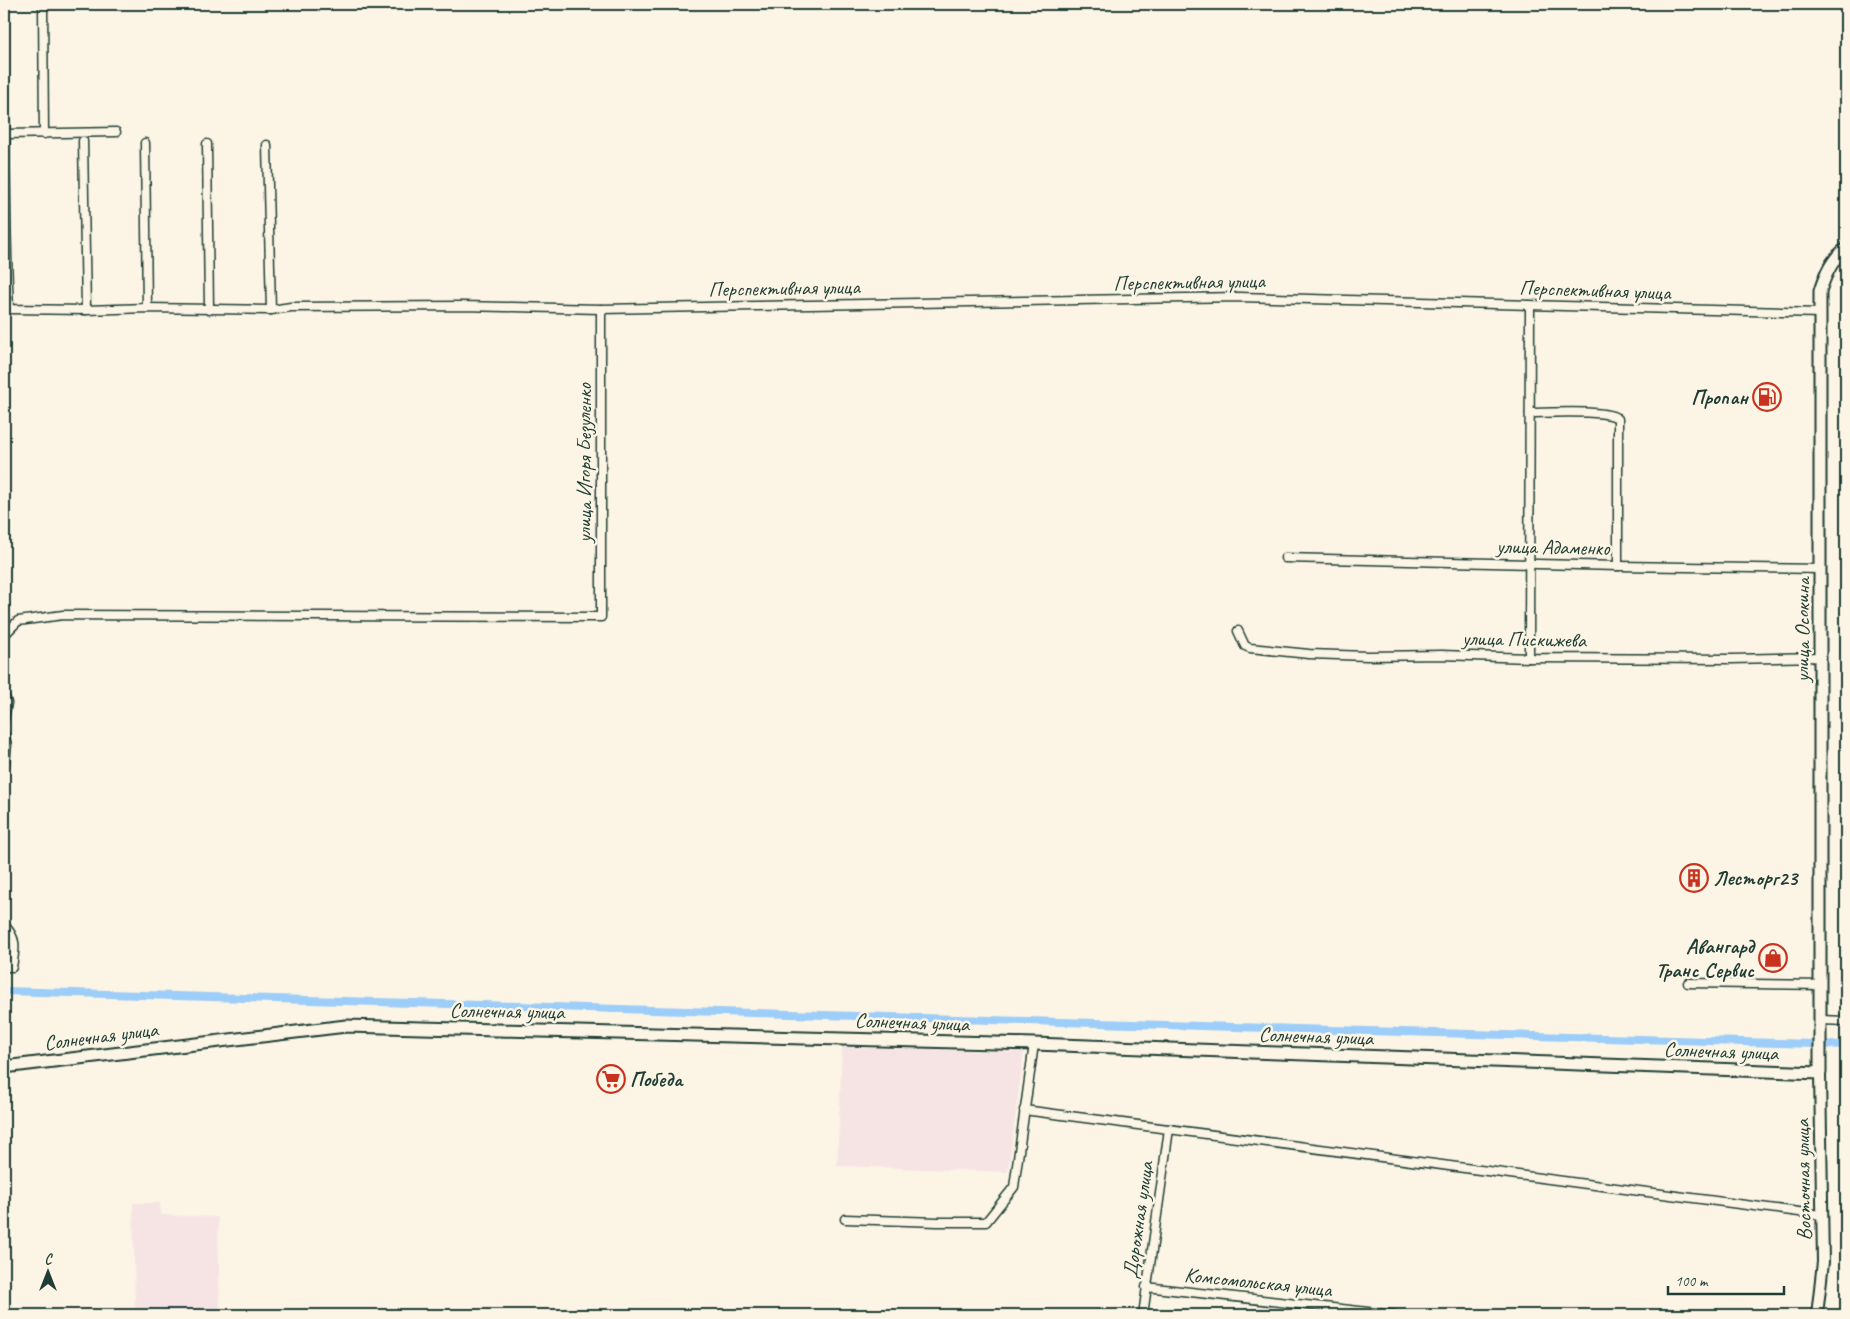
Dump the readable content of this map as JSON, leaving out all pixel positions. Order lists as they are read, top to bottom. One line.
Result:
{"streets":{"main road":["улица Осокина","Солнечная улица"],"street":["Перспективная улица","улица Игоря Безуленко","улица Адаменко","улица Пискижева","Восточная улица","Дорожная улица","Комсомольская улица"]},"crossings":[["Перспективная улица","улица Игоря Безуленко"],["Перспективная улица","улица Осокина"],["улица Адаменко","улица Осокина"],["улица Осокина","улица Пискижева"],["улица Осокина","Солнечная улица"],["улица Осокина","Восточная улица"],["Солнечная улица","Восточная улица"],["Дорожная улица","Комсомольская улица"]],"places":{"fuel station":["Пропан"],"building":["Лесторг23"],"shop":["Авангард Транс Сервис"],"supermarket":["Победа"]},"scale_bar":"100 m","north":"top"}
